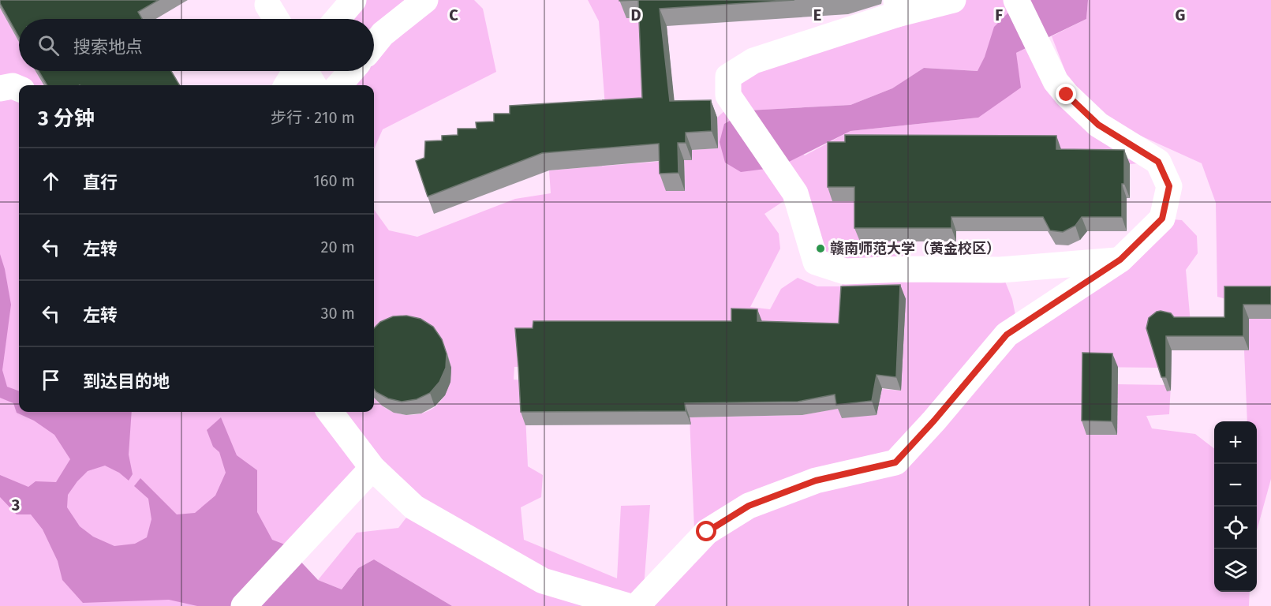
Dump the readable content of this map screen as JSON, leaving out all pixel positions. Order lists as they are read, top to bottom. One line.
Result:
{"places":["赣南师范大学（黄金校区）"],"page":{"search":"搜索地点","heading":["3 分钟","步行 · 210 m"],"list":[["直行","160 m"],["左转","20 m"],["左转","30 m"],"到达目的地"],"map_buttons":["+","−"]},"grid":{"columns":["C","D","E","F","G"],"rows":["3"]}}
